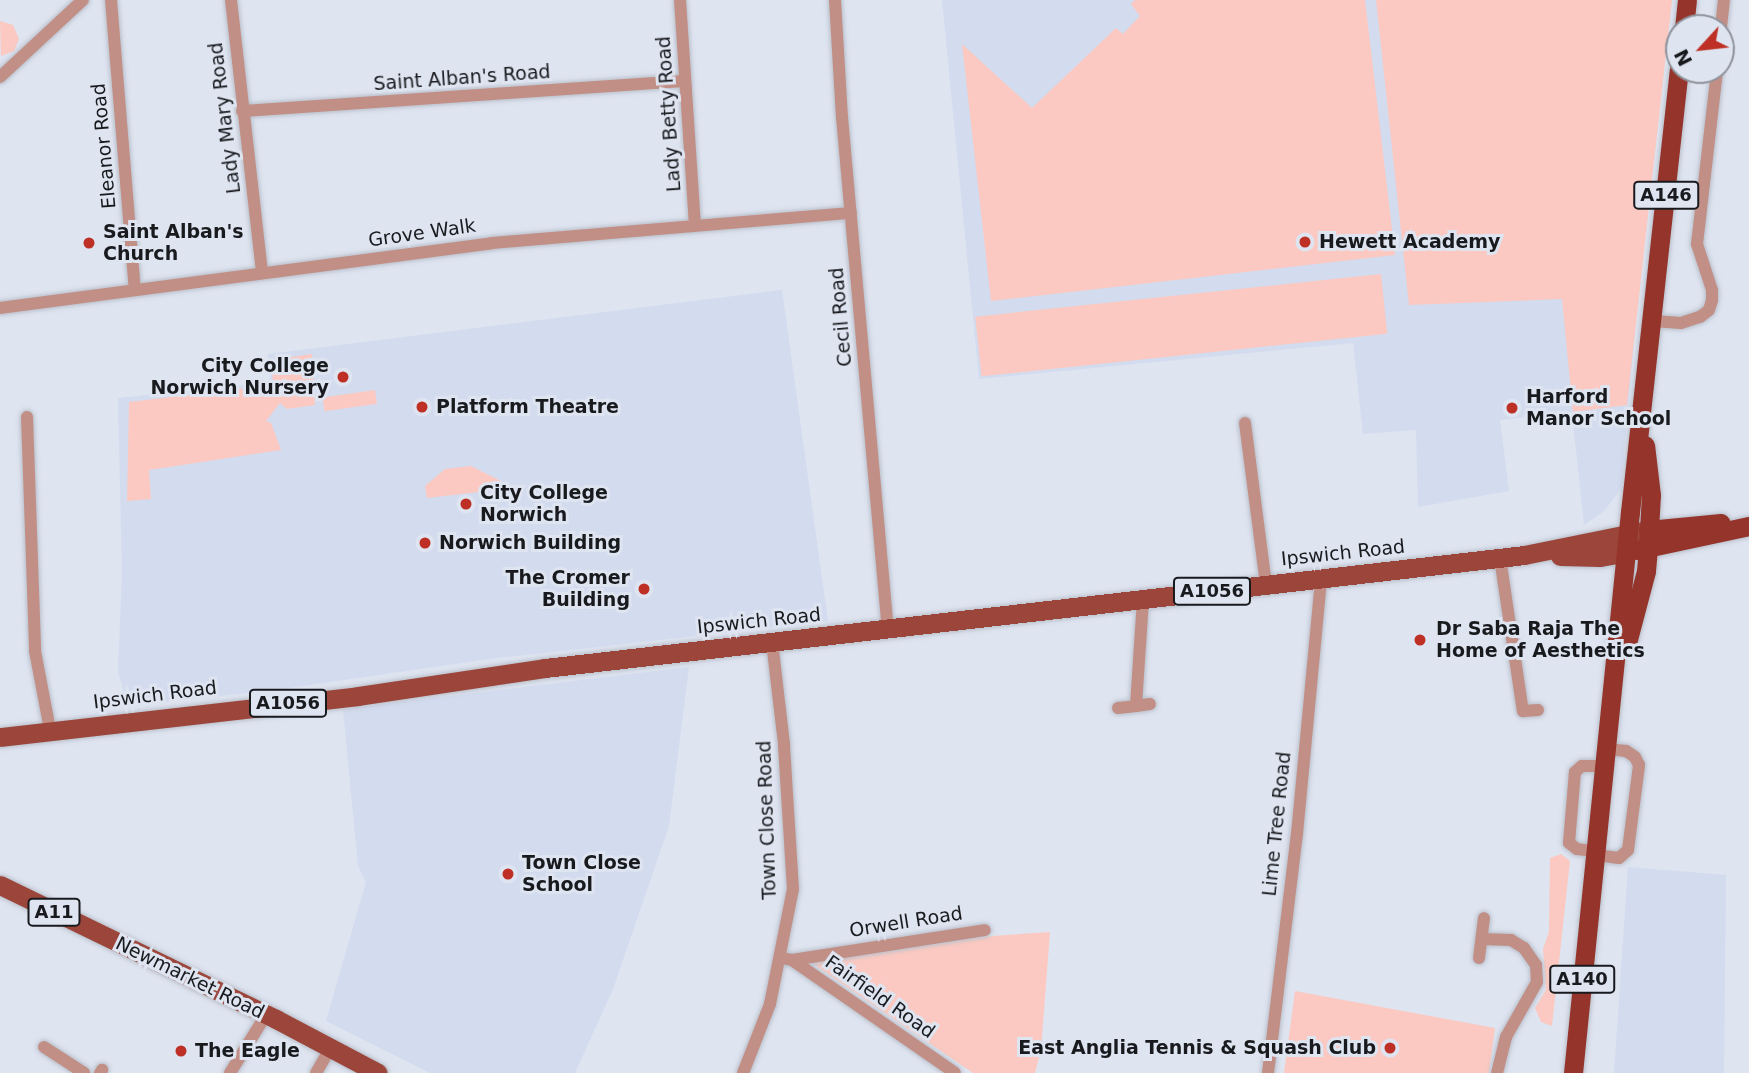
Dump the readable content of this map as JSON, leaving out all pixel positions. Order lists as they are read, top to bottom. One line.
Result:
{"streets":{"highway":["A146","A140"],"main road":["Ipswich Road","A1056","A11","Newmarket Road"],"street":["Saint Alban's Road","Lady Betty Road","Lady Mary Road","Eleanor Road","Grove Walk","Cecil Road","Town Close Road","Lime Tree Road","Orwell Road","Fairfield Road"]},"crossings":[["Saint Alban's Road","Lady Betty Road"],["Saint Alban's Road","Lady Mary Road"],["Lady Betty Road","Grove Walk"],["Lady Mary Road","Grove Walk"],["Eleanor Road","Grove Walk"],["A146","Ipswich Road"],["A146","A140"],["Grove Walk","Cecil Road"],["Cecil Road","Ipswich Road"],["Ipswich Road","Town Close Road"],["Ipswich Road","Lime Tree Road"],["Ipswich Road","A140"],["Town Close Road","Orwell Road"],["Town Close Road","Fairfield Road"],["Orwell Road","Fairfield Road"]],"places":["Hewett Academy","Saint Alban's Church","City College Norwich Nursery","Platform Theatre","Harford Manor School","City College Norwich","Norwich Building","The Cromer Building","Dr Saba Raja The Home of Aesthetics","Town Close School","East Anglia Tennis & Squash Club","The Eagle"],"north":"bottom left"}
